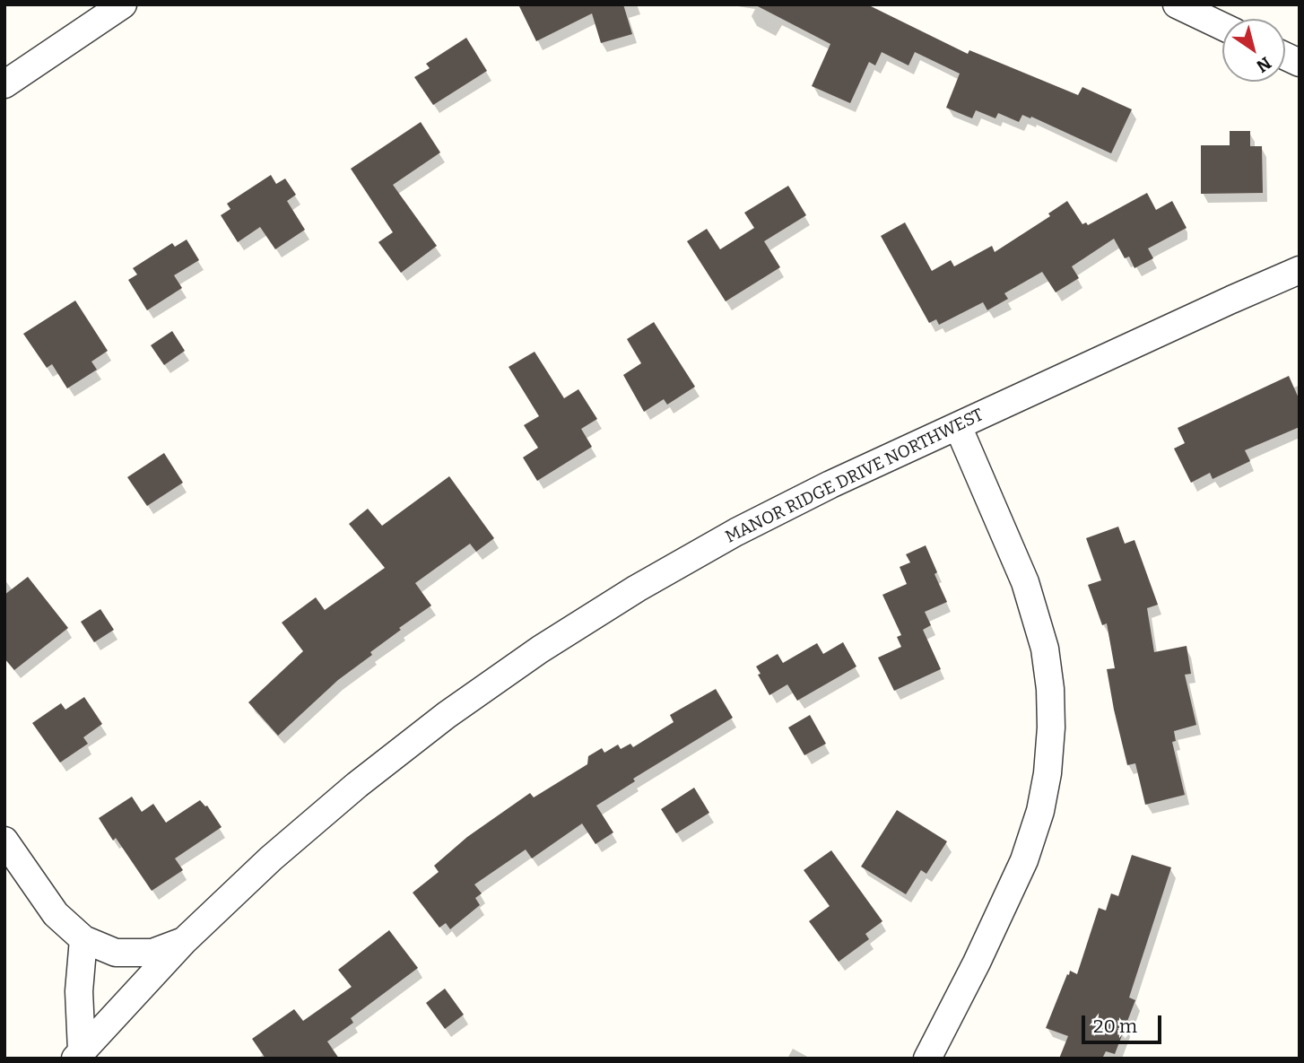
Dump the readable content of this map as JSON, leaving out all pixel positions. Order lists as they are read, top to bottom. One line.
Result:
{"streets":{"street":["MANOR RIDGE DRIVE NORTHWEST"]},"scale_bar":"20 m","north":"bottom right"}
